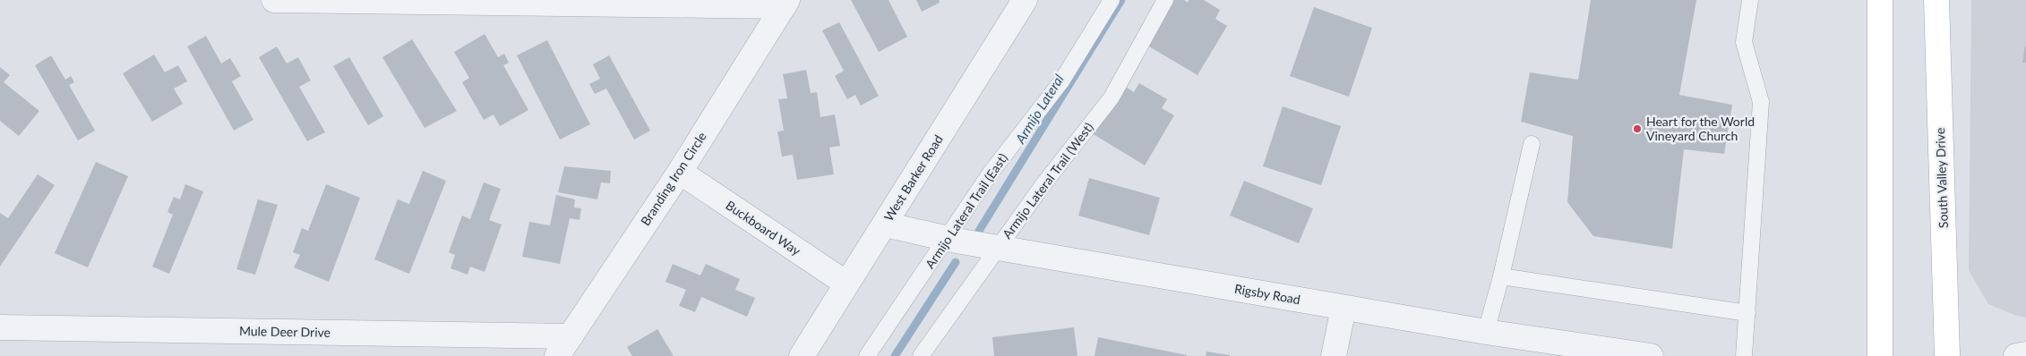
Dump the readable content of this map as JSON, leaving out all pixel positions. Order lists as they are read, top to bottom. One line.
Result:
{"streets":{"main road":["South Valley Drive"],"street":["West Barker Road","Branding Iron Circle","Buckboard Way","Rigsby Road","Mule Deer Drive"],"lane":["Armijo Lateral Trail (West)","Armijo Lateral Trail (East)"]},"crossings":[["West Barker Road","Buckboard Way"],["West Barker Road","Rigsby Road"],["Branding Iron Circle","Buckboard Way"],["Branding Iron Circle","Mule Deer Drive"],["Armijo Lateral Trail (West)","Rigsby Road"],["Armijo Lateral Trail (East)","Rigsby Road"]],"water":["Armijo Lateral"],"places":["Heart for the World Vineyard Church"]}
